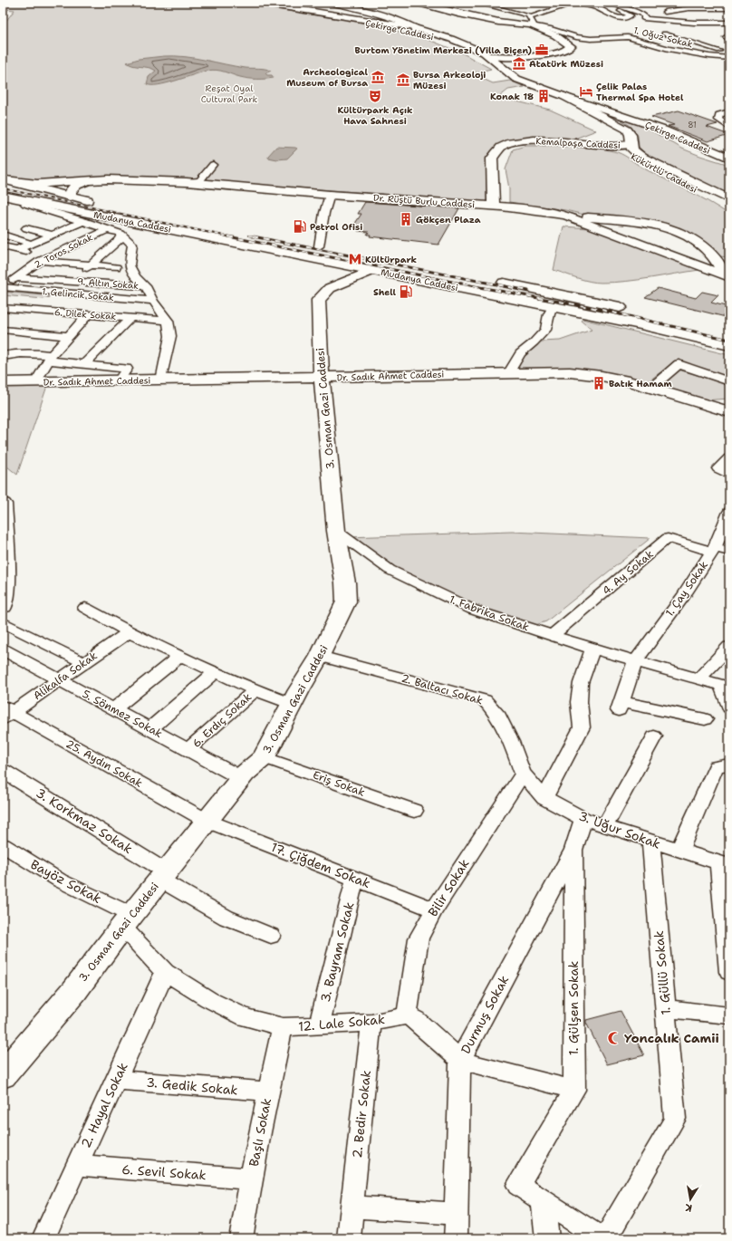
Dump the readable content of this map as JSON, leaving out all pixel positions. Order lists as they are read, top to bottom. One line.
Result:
{"streets":{"main road":["Çekirge Caddesi","Kemalpaşa Caddesi","Kükürtlü Caddesi","Dr. Rüştü Burlu Caddesi","Mudanya Caddesi","Dr. Sadık Ahmet Caddesi","3. Osman Gazi Caddesi"],"street":["1. Oğuz Sokak","2. Toros Sokak","9. Altın Sokak","1. Gelincik Sokak","6. Dilek Sokak","4. Ay Sokak","1. Çay Sokak","1. Fabrika Sokak","Alikalfa Sokak","2. Baltacı Sokak","5. Sönmez Sokak","6. Erdıç Sokak","25. Aydın Sokak","Eriş Sokak","3. Korkmaz Sokak","3. Uğur Sokak","17. Çiğdem Sokak","Bayöz Sokak","Bilir Sokak","3. Bayram Sokak","1. Güllü Sokak","1. Gülşen Sokak","Durmuş Sokak","12. Lale Sokak","3. Gedik Sokak","2. Hayal Sokak","2. Bedir Sokak","Başlı Sokak","6. Sevil Sokak"]},"crossings":[["Çekirge Caddesi","Kükürtlü Caddesi"],["Kemalpaşa Caddesi","Kükürtlü Caddesi"],["Kemalpaşa Caddesi","Dr. Rüştü Burlu Caddesi"],["Mudanya Caddesi","3. Osman Gazi Caddesi"],["2. Toros Sokak","9. Altın Sokak"],["2. Toros Sokak","1. Gelincik Sokak"],["Dr. Sadık Ahmet Caddesi","3. Osman Gazi Caddesi"],["3. Osman Gazi Caddesi","1. Fabrika Sokak"],["3. Osman Gazi Caddesi","2. Baltacı Sokak"],["3. Osman Gazi Caddesi","5. Sönmez Sokak"],["3. Osman Gazi Caddesi","25. Aydın Sokak"],["3. Osman Gazi Caddesi","Eriş Sokak"],["3. Osman Gazi Caddesi","3. Korkmaz Sokak"],["3. Osman Gazi Caddesi","17. Çiğdem Sokak"],["3. Osman Gazi Caddesi","Bayöz Sokak"],["3. Osman Gazi Caddesi","12. Lale Sokak"],["4. Ay Sokak","1. Çay Sokak"],["4. Ay Sokak","1. Fabrika Sokak"],["1. Çay Sokak","1. Fabrika Sokak"],["Alikalfa Sokak","5. Sönmez Sokak"],["Alikalfa Sokak","25. Aydın Sokak"],["2. Baltacı Sokak","3. Uğur Sokak"],["2. Baltacı Sokak","Bilir Sokak"],["5. Sönmez Sokak","6. Erdıç Sokak"],["25. Aydın Sokak","17. Çiğdem Sokak"],["3. Uğur Sokak","Bilir Sokak"],["3. Uğur Sokak","1. Güllü Sokak"],["3. Uğur Sokak","1. Gülşen Sokak"],["17. Çiğdem Sokak","Bilir Sokak"],["17. Çiğdem Sokak","3. Bayram Sokak"],["Bayöz Sokak","12. Lale Sokak"],["Bilir Sokak","12. Lale Sokak"],["3. Bayram Sokak","12. Lale Sokak"],["1. Gülşen Sokak","Durmuş Sokak"],["12. Lale Sokak","2. Hayal Sokak"],["12. Lale Sokak","2. Bedir Sokak"],["12. Lale Sokak","Başlı Sokak"],["3. Gedik Sokak","2. Hayal Sokak"],["3. Gedik Sokak","Başlı Sokak"],["2. Hayal Sokak","6. Sevil Sokak"],["Başlı Sokak","6. Sevil Sokak"]],"parks":["Reşat Oyal Cultural Park"],"places":{"office":["Burtom Yönetim Merkezi (Villa Biçen)"],"museum":["Atatürk Müzesi","Archeological Museum of Bursa","Bursa Arkeoloji Müzesi"],"hotel":["Çelik Palas Thermal Spa Hotel"],"theatre":["Kültürpark Açık Hava Sahnesi"],"building":["Konak 18","Gökçen Plaza","Batık Hamam"],"fuel station":["Petrol Ofisi","Shell"],"metro station":["Kültürpark"],"mosque":["Yoncalık Camii"]},"house_numbers":["81"],"north":"bottom"}
